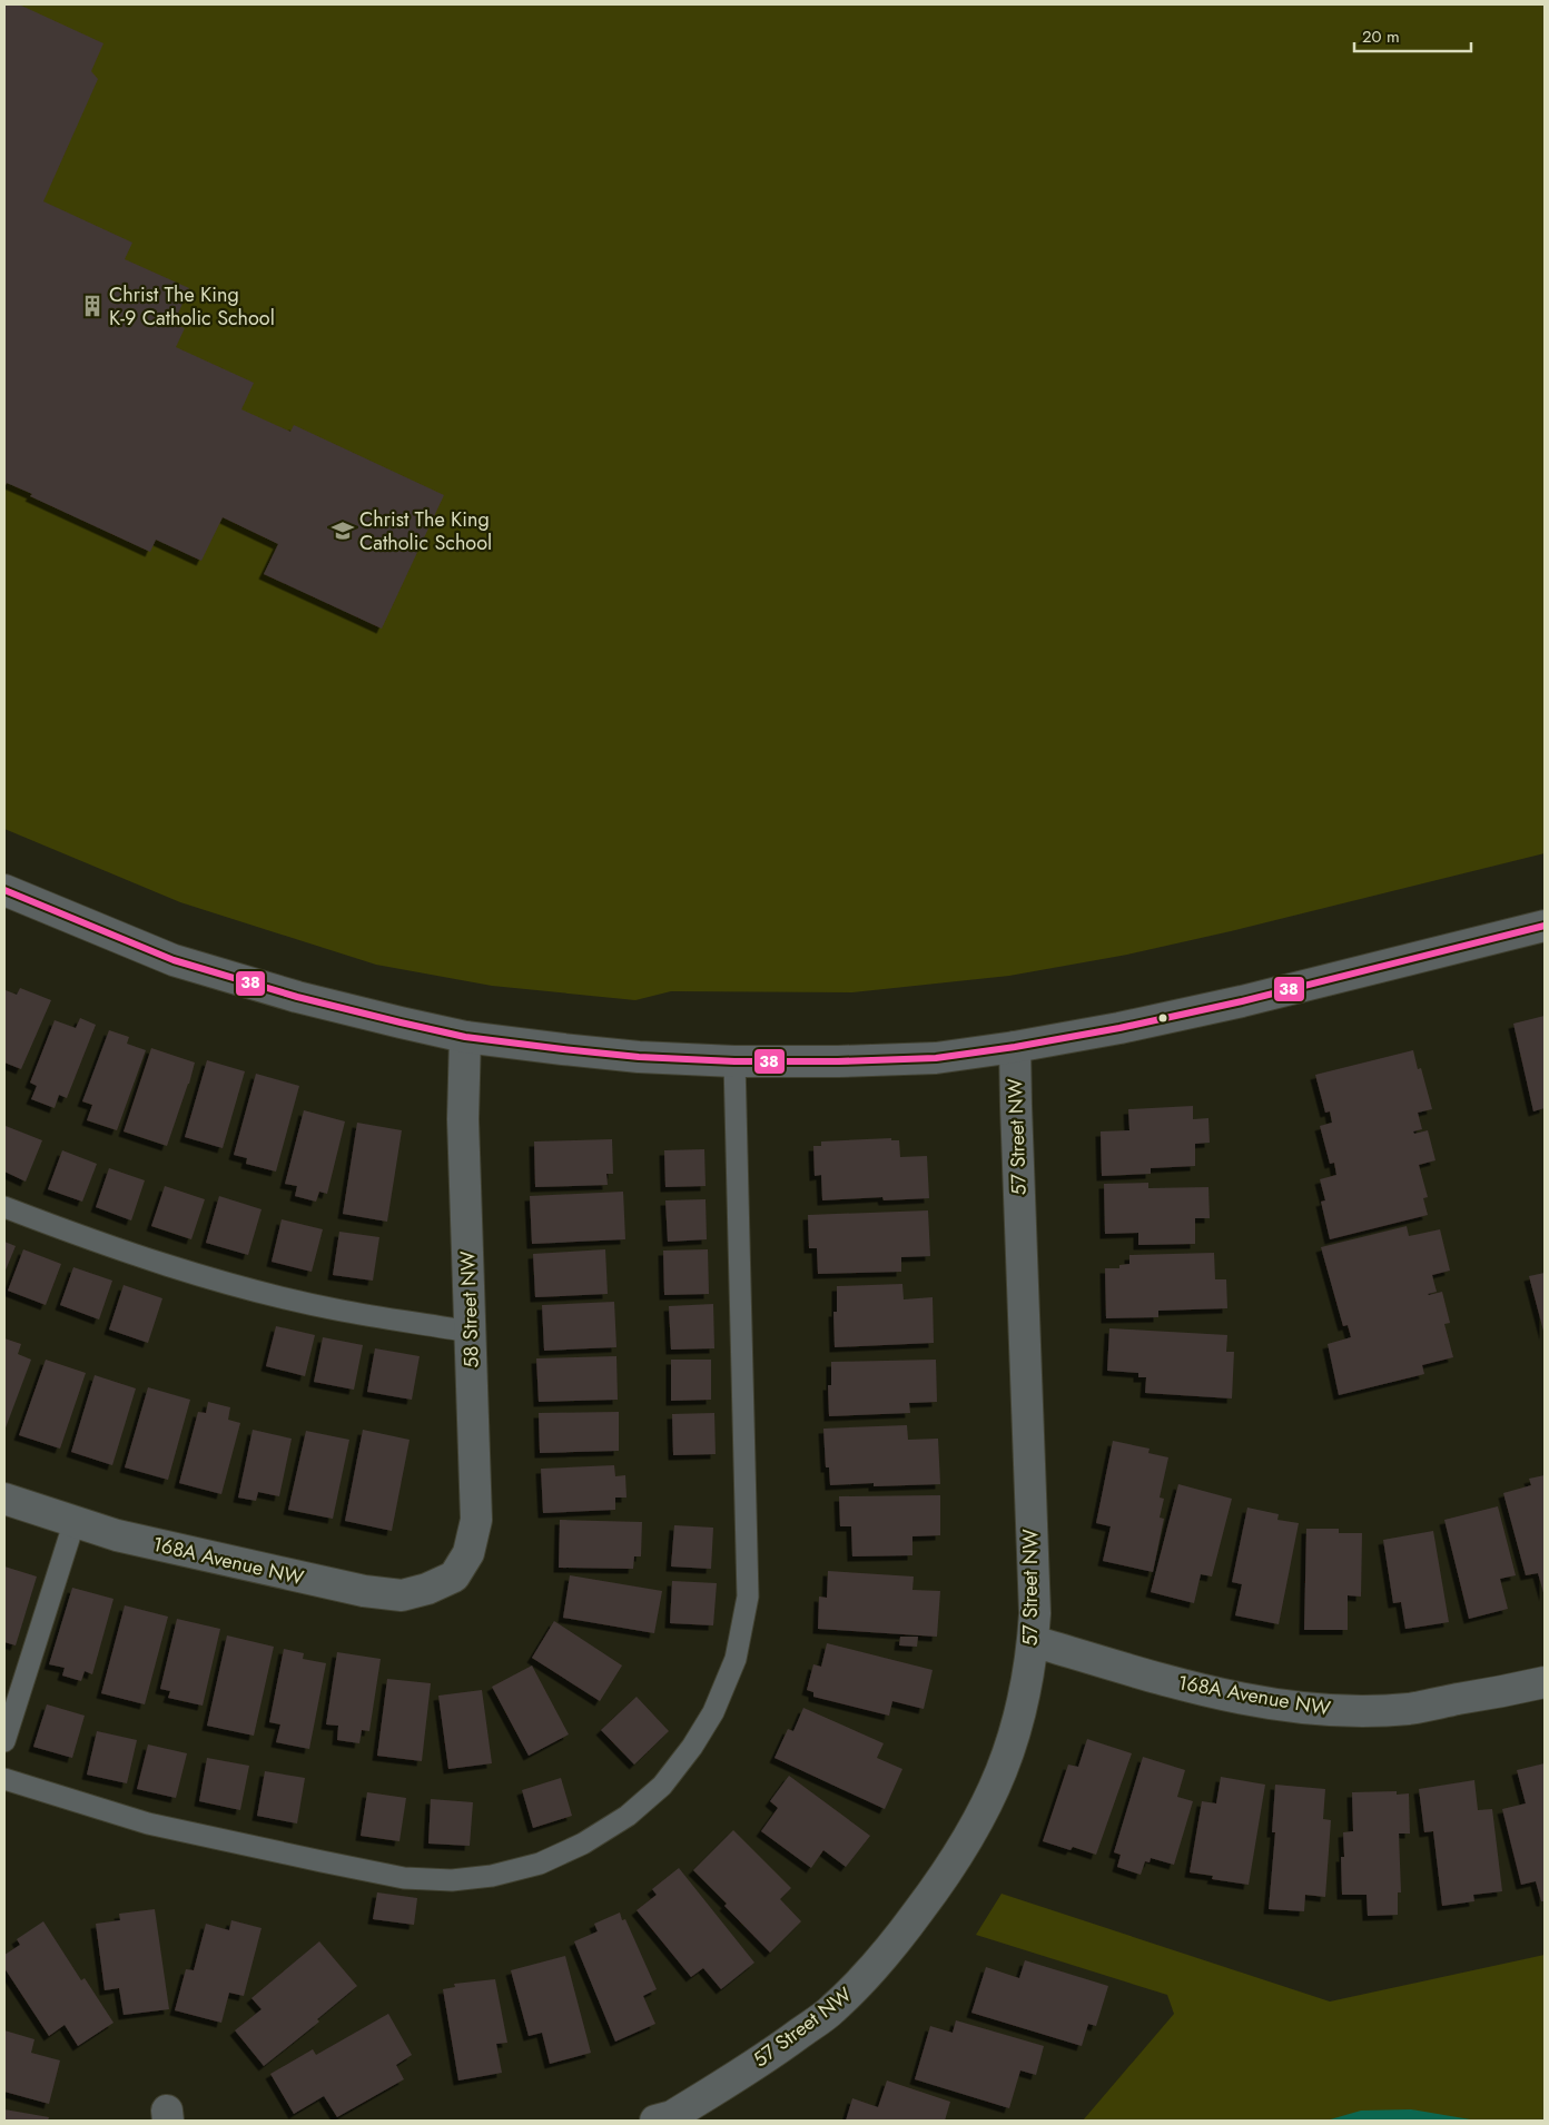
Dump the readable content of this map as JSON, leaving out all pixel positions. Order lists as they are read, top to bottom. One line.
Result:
{"streets":{"street":["57 Street NW","58 Street NW","168A Avenue NW"]},"crossings":[["57 Street NW","168A Avenue NW"],["58 Street NW","168A Avenue NW"]],"places":{"building":["Christ The King K-9 Catholic School"],"school or university":["Christ The King Catholic School"]},"lines":["transit line 38"],"scale_bar":"20 m"}
